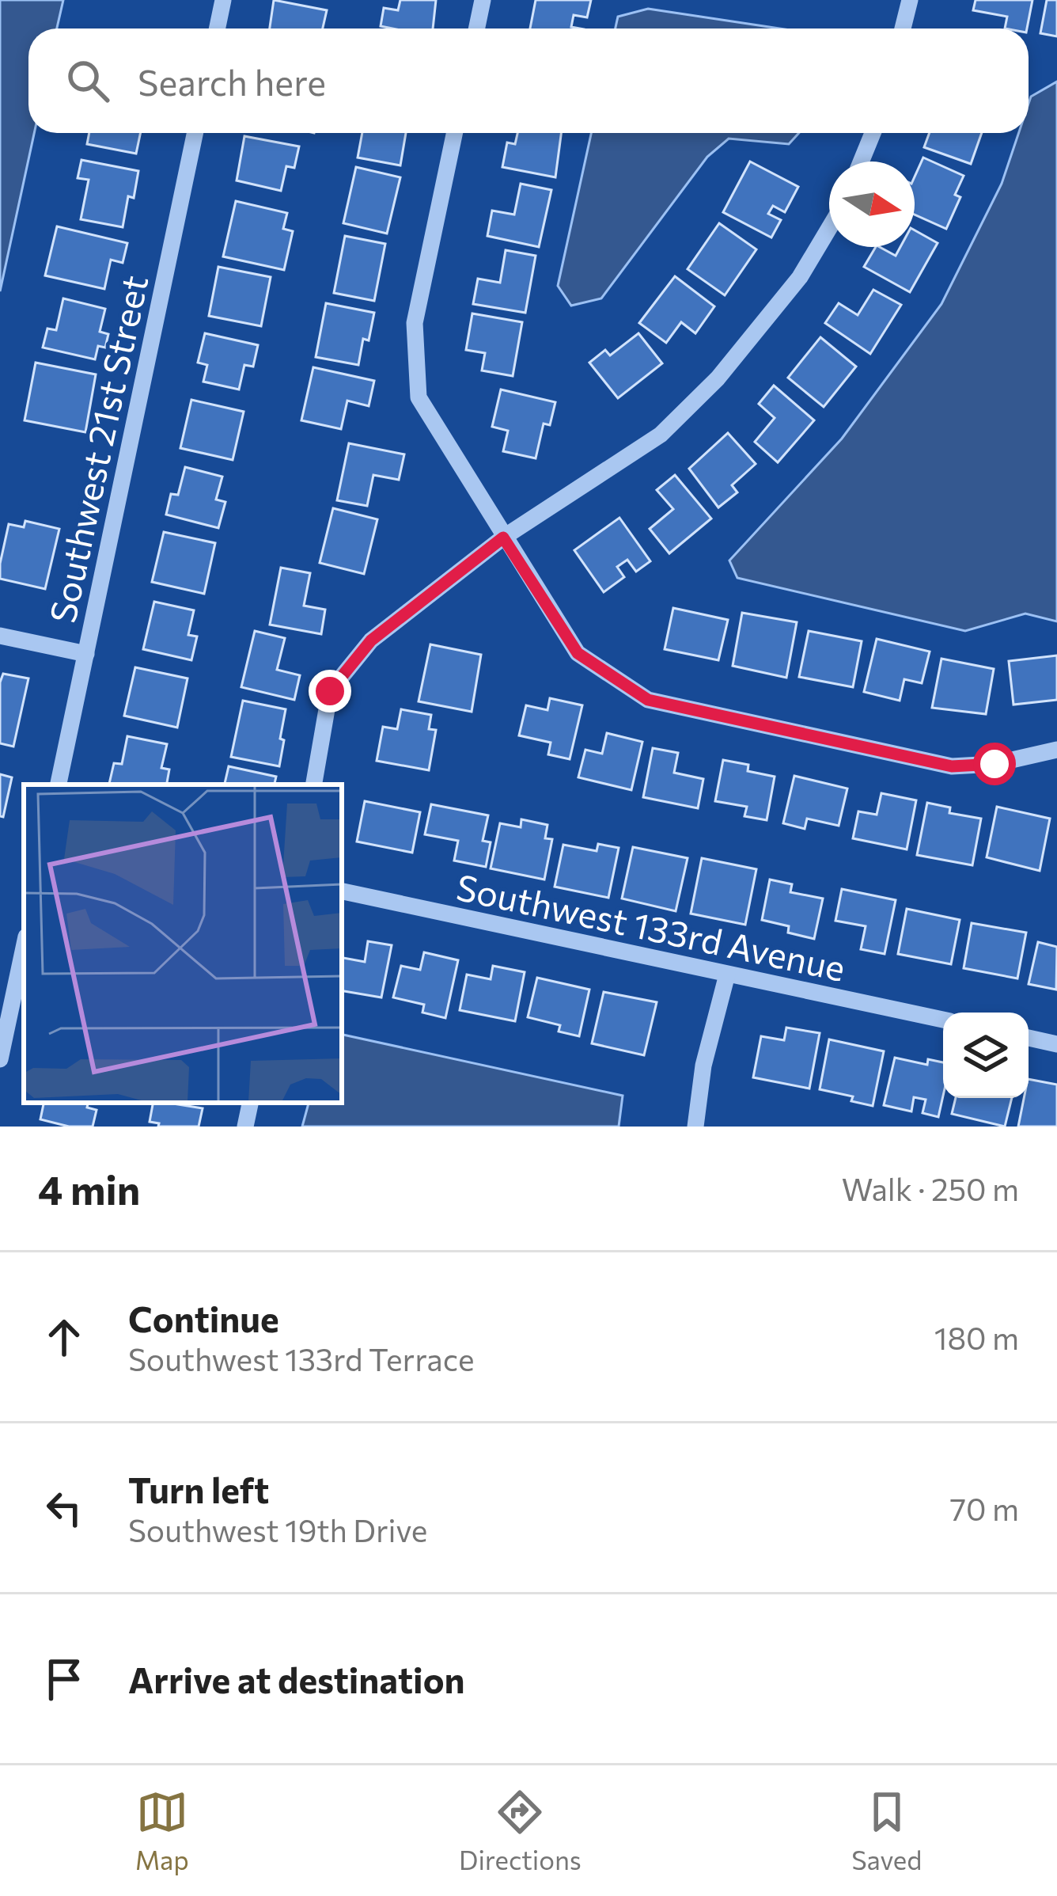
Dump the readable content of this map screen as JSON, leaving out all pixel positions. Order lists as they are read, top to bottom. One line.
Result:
{"streets":{"street":["Southwest 21st Street","Southwest 133rd Avenue"]},"north":"right","page":{"search":"Search here","heading":["4 min","Walk · 250 m"],"list":[["Continue","Southwest 133rd Terrace","180 m"],["Turn left","Southwest 19th Drive","70 m"],"Arrive at destination"],"nav":["Map","Directions","Saved"]}}
